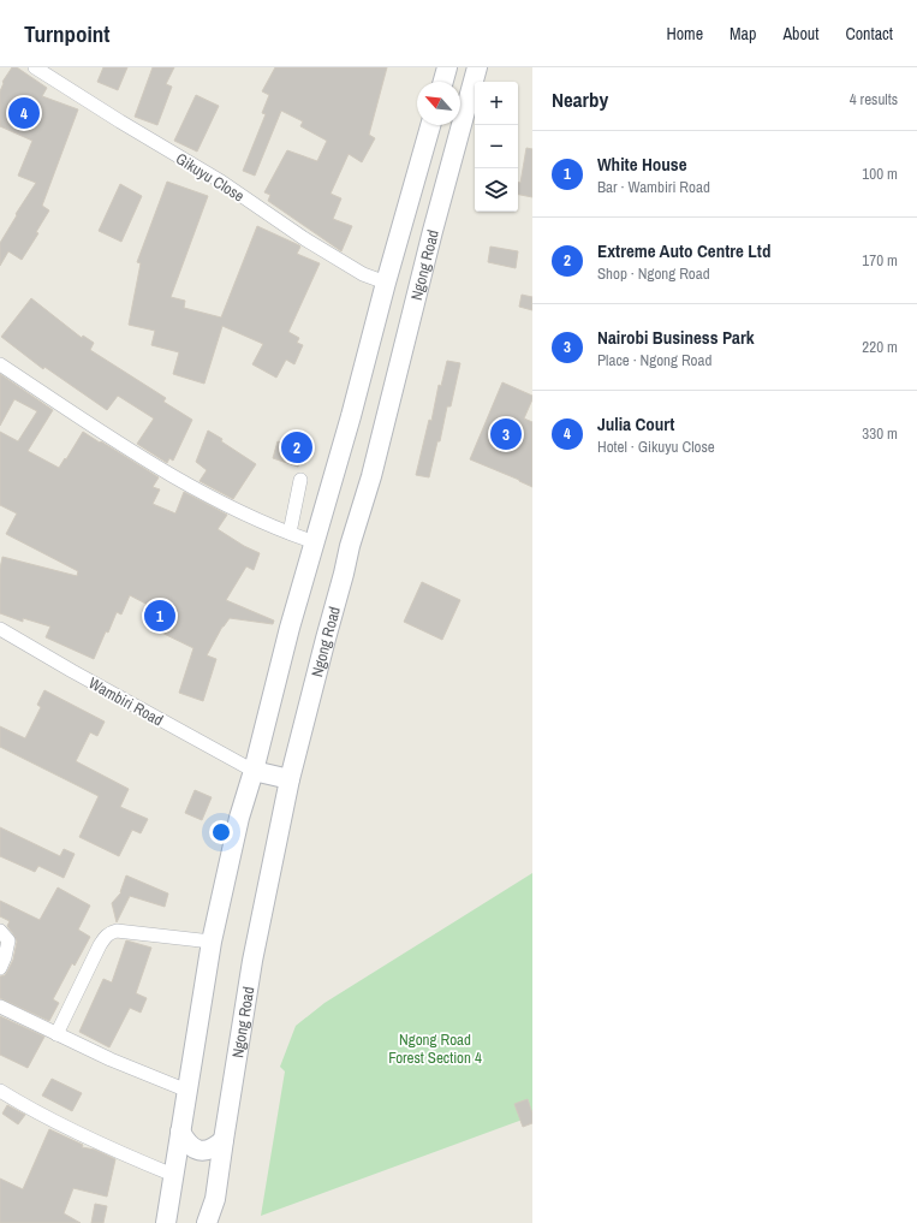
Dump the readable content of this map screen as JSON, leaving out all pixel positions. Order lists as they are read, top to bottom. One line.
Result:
{"streets":{"main road":["Ngong Road"],"street":["Gikuyu Close","Wambiri Road"]},"crossings":[["Gikuyu Close","Ngong Road"],["Ngong Road","Wambiri Road"]],"parks":["Ngong Road Forest Section 4"],"north":"top left","page":{"header":"Turnpoint","nav":["Home","Map","About","Contact"],"heading":["Nearby","4 results"],"map_buttons":["+","−"],"pins":["4","3","2","1"],"list":[{"mark":"1","name":"White House","note":"Bar · Wambiri Road","value":"100 m"},{"mark":"2","name":"Extreme Auto Centre Ltd","note":"Shop · Ngong Road","value":"170 m"},{"mark":"3","name":"Nairobi Business Park","note":"Place · Ngong Road","value":"220 m"},{"mark":"4","name":"Julia Court","note":"Hotel · Gikuyu Close","value":"330 m"}]}}
